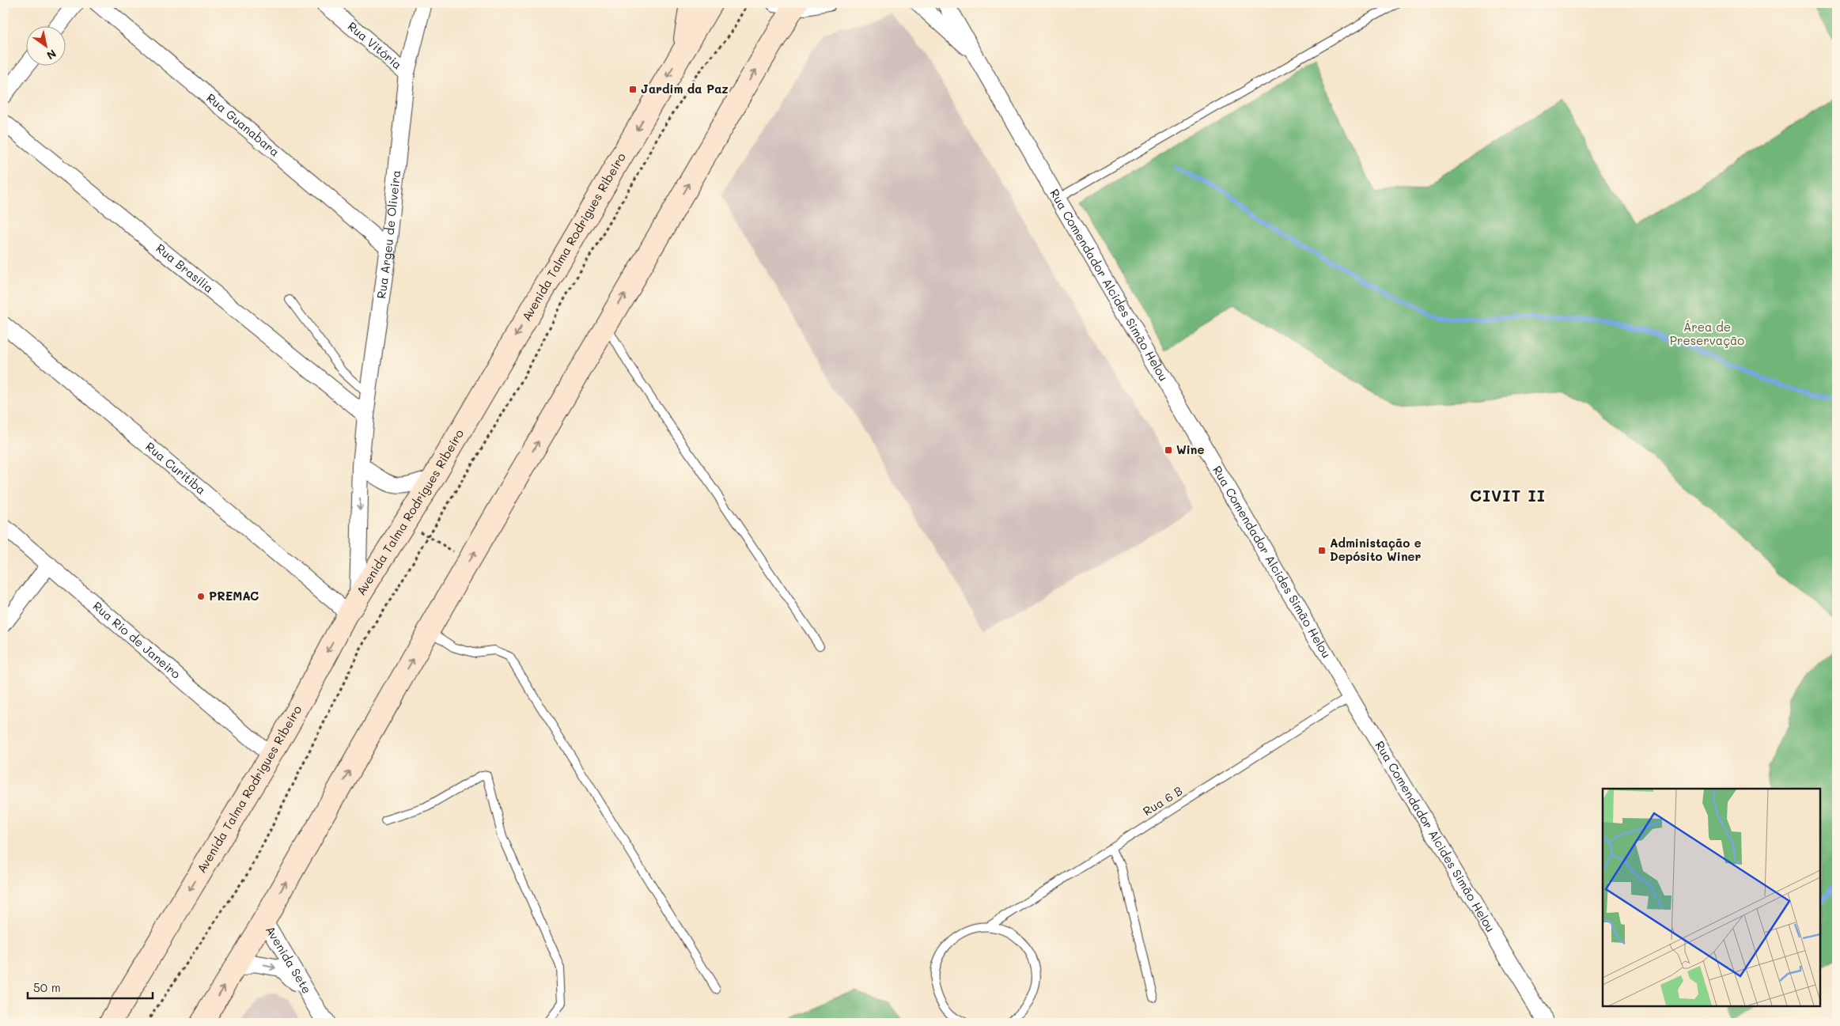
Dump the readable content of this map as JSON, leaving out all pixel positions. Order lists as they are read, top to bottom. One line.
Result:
{"streets":{"main road":["Avenida Talma Rodrigues Ribeiro"],"street":["Rua Vitória","Rua Guanabara","Rua Argeu de Oliveira","Rua Brasília","Rua Comendador Alcides Simão Helou","Rua Curitiba","Rua Rio de Janeiro","Avenida Sete"],"lane":["Rua 6 B"]},"crossings":[["Rua Vitória","Rua Argeu de Oliveira"],["Rua Guanabara","Rua Argeu de Oliveira"],["Rua Argeu de Oliveira","Avenida Talma Rodrigues Ribeiro"],["Rua Argeu de Oliveira","Rua Brasília"],["Rua Argeu de Oliveira","Rua Curitiba"],["Avenida Talma Rodrigues Ribeiro","Rua Curitiba"],["Avenida Talma Rodrigues Ribeiro","Rua Rio de Janeiro"],["Rua Comendador Alcides Simão Helou","Rua 6 B"]],"one_way":["Avenida Sete"],"districts":["CIVIT II"],"parks":["Área de Preservação"],"places":{"transit":["Jardim da Paz","Wine","Administação e Depósito Winer"],"other":["PREMAC"]},"scale_bar":"50 m","north":"bottom right"}
